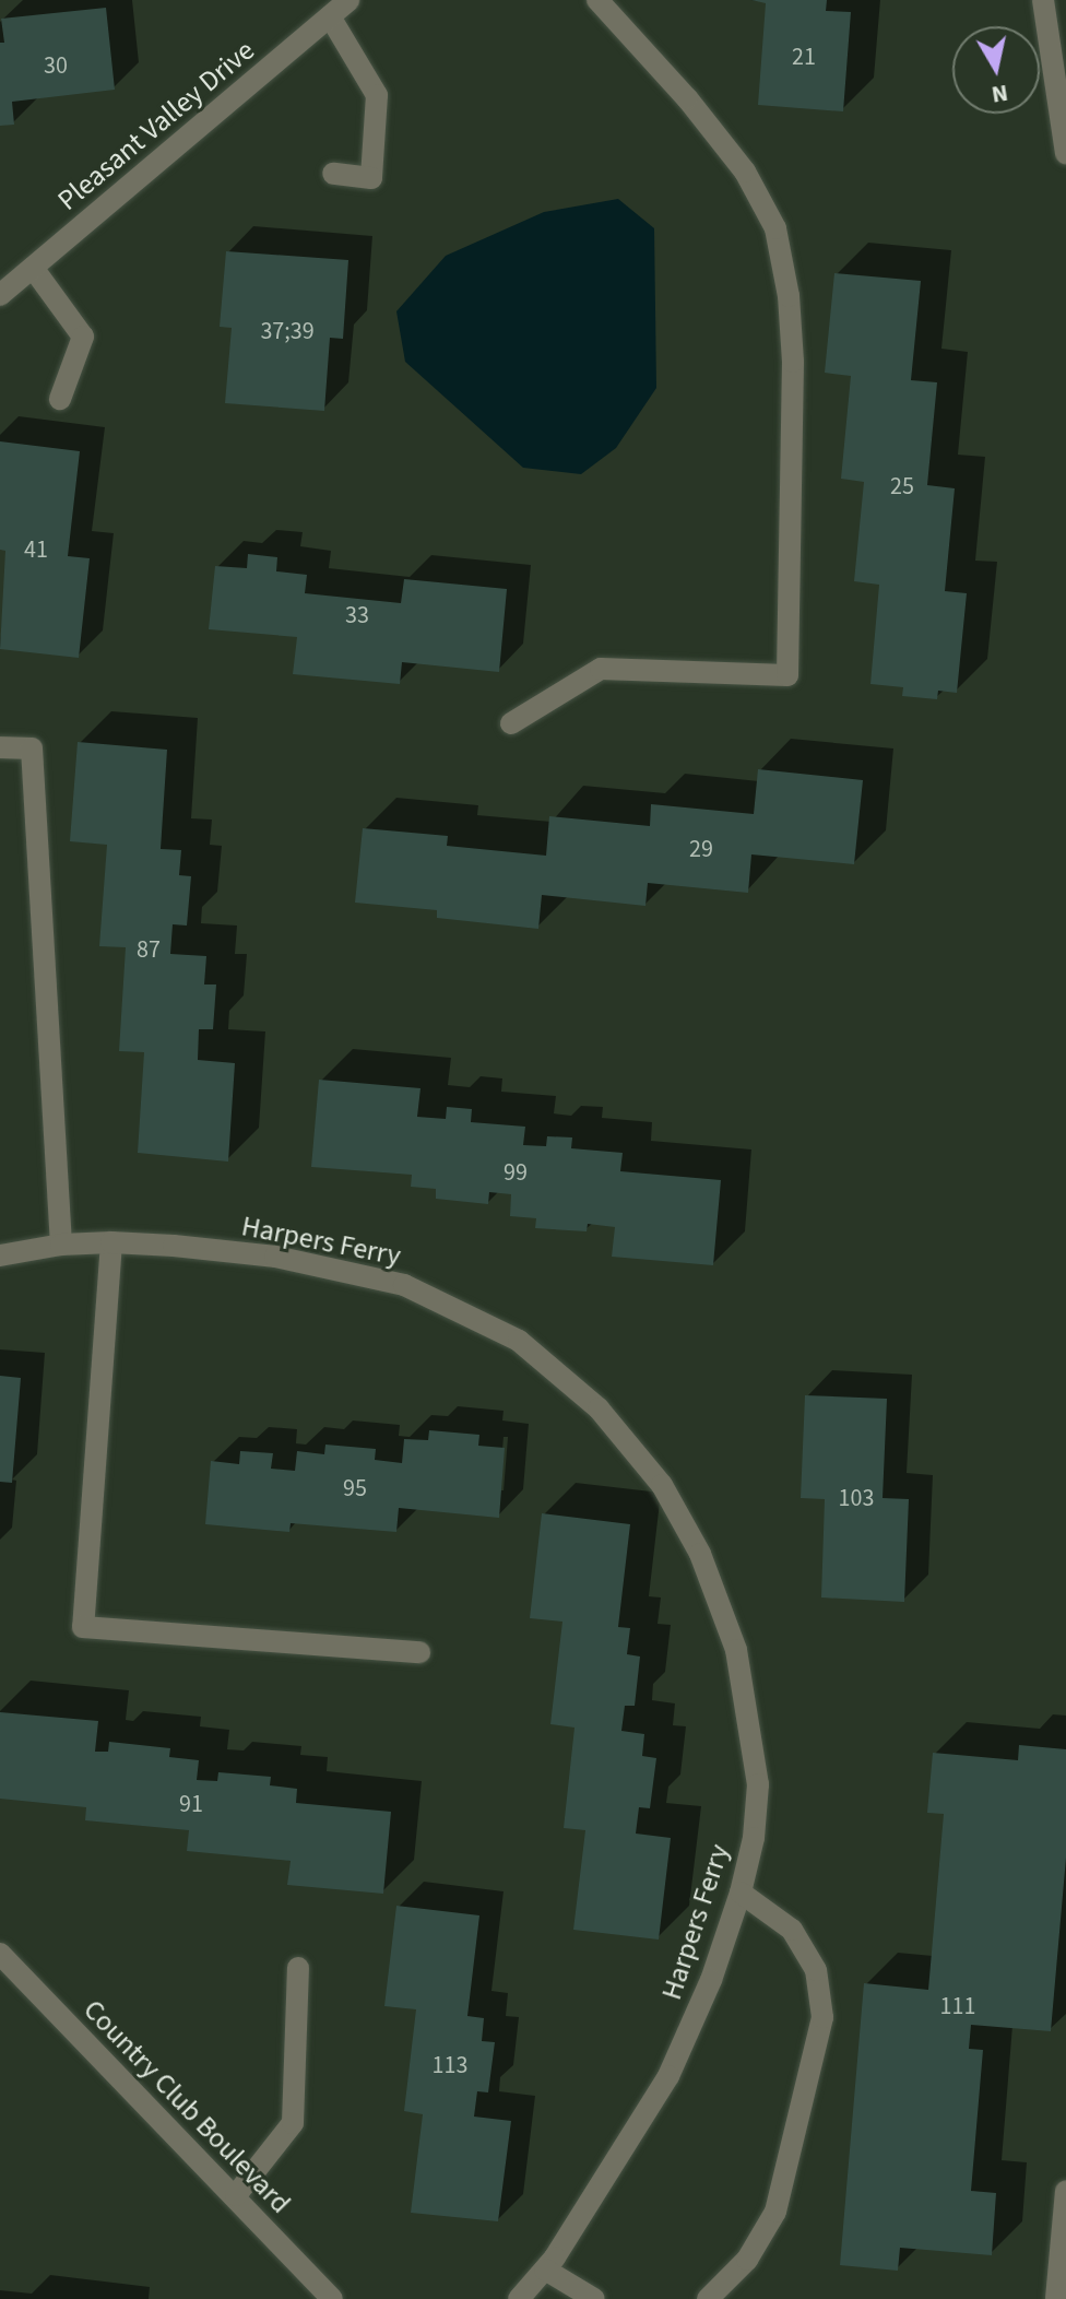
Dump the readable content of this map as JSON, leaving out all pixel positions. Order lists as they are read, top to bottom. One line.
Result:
{"streets":{"street":["Pleasant Valley Drive","Harpers Ferry","Country Club Boulevard"]},"house_numbers":["21","30","37;39","25","41","33","29","87","99","95","103","91","111","113"],"north":"bottom"}
